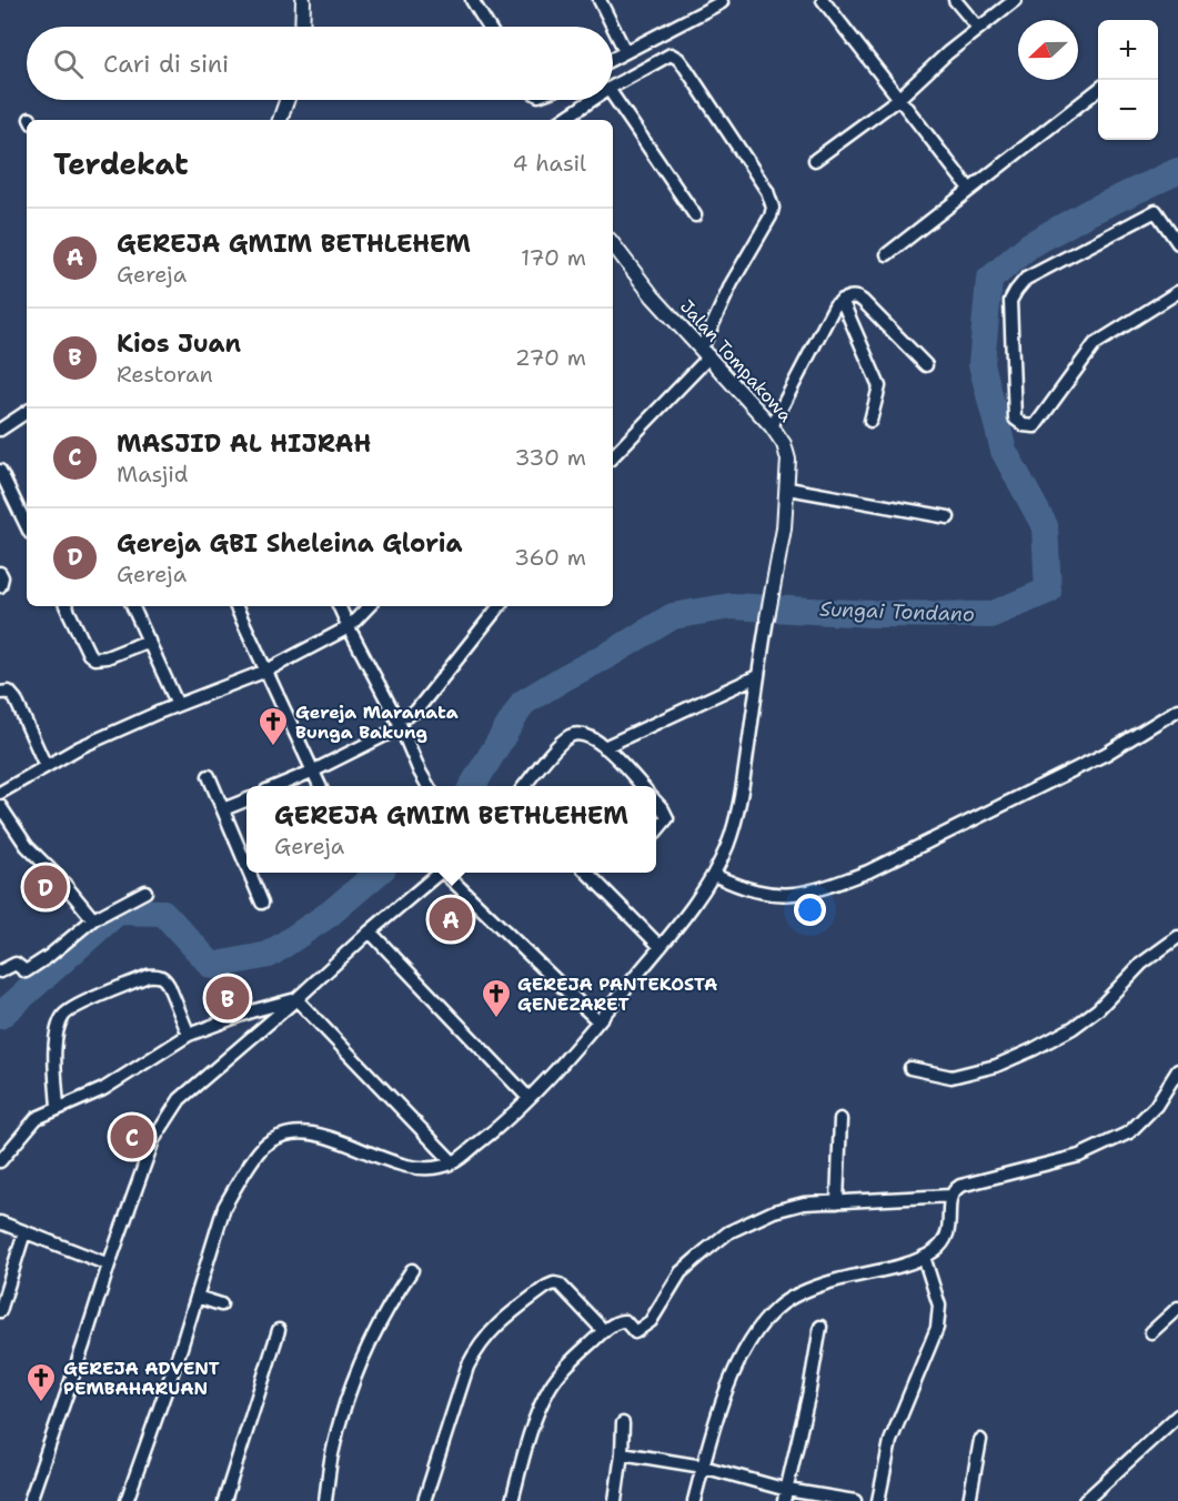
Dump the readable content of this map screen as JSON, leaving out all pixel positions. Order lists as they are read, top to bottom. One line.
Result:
{"streets":{"street":["Jalan Tompakowa"]},"water":["Sungai Tondano"],"places":{"church":["Gereja Maranata Bunga Bakung","GEREJA PANTEKOSTA GENEZARET","GEREJA ADVENT PEMBAHARUAN"]},"north":"left","page":{"map_buttons":["+","−"],"search":"Cari di sini","heading":["Terdekat","4 hasil"],"list":[{"mark":"A","name":"GEREJA GMIM BETHLEHEM","note":"Gereja","value":"170 m"},{"mark":"B","name":"Kios Juan","note":"Restoran","value":"270 m"},{"mark":"C","name":"MASJID AL HIJRAH","note":"Masjid","value":"330 m"},{"mark":"D","name":"Gereja GBI Sheleina Gloria","note":"Gereja","value":"360 m"}],"popup":["GEREJA GMIM BETHLEHEM","Gereja"],"pins":["D","A","B","C"]}}
